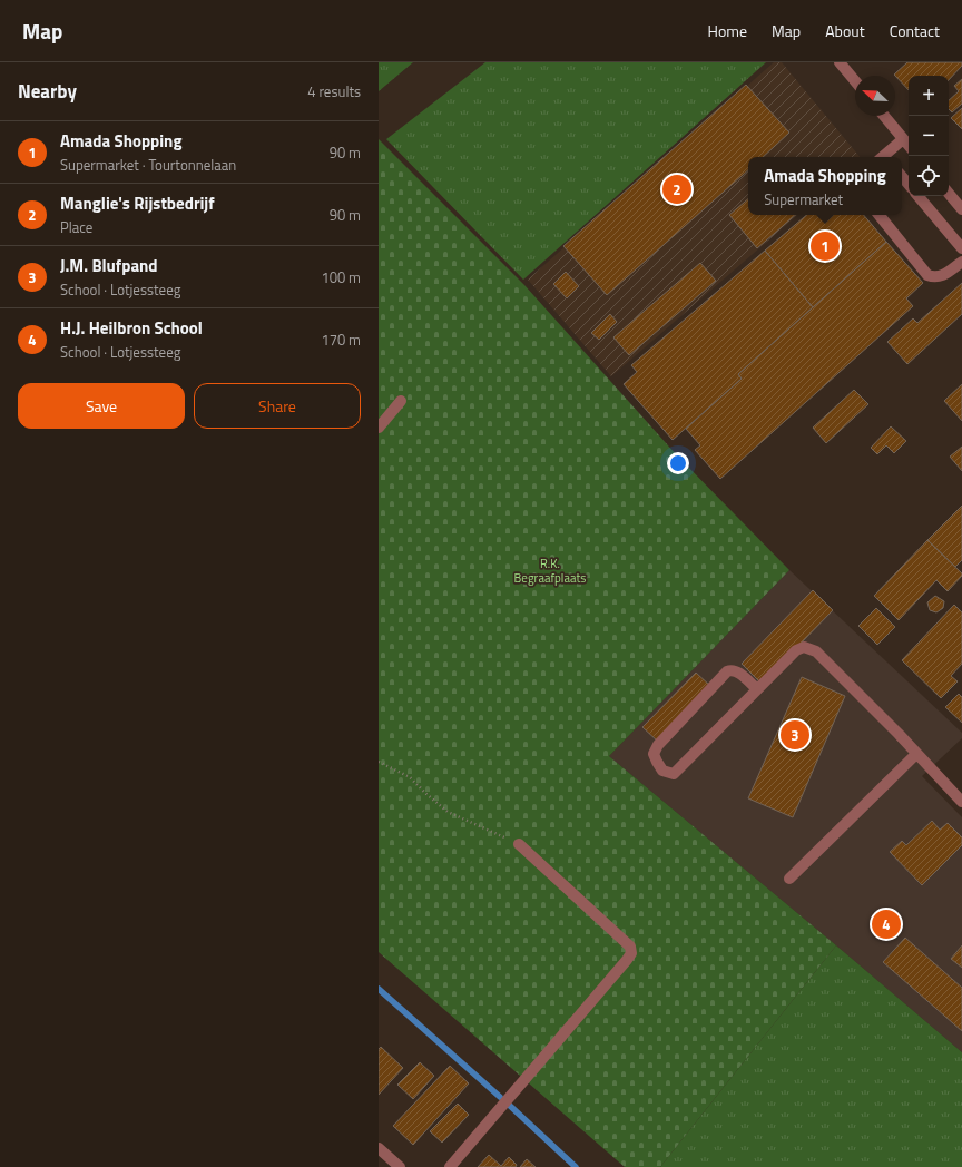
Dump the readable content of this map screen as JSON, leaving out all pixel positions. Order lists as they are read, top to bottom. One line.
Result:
{"parks":["R.K. Begraafplaats"],"north":"top left","page":{"header":"Map","nav":["Home","Map","About","Contact"],"heading":["Nearby","4 results"],"map_buttons":["+","−"],"list":[{"mark":"1","name":"Amada Shopping","note":"Supermarket · Tourtonnelaan","value":"90 m"},{"mark":"2","name":"Manglie's Rijstbedrijf","note":"Place","value":"90 m"},{"mark":"3","name":"J.M. Blufpand","note":"School · Lotjessteeg","value":"100 m"},{"mark":"4","name":"H.J. Heilbron School","note":"School · Lotjessteeg","value":"170 m"}],"popup":["Amada Shopping","Supermarket"],"pins":["2","1","3","4"],"buttons":["Save","Share"]}}
